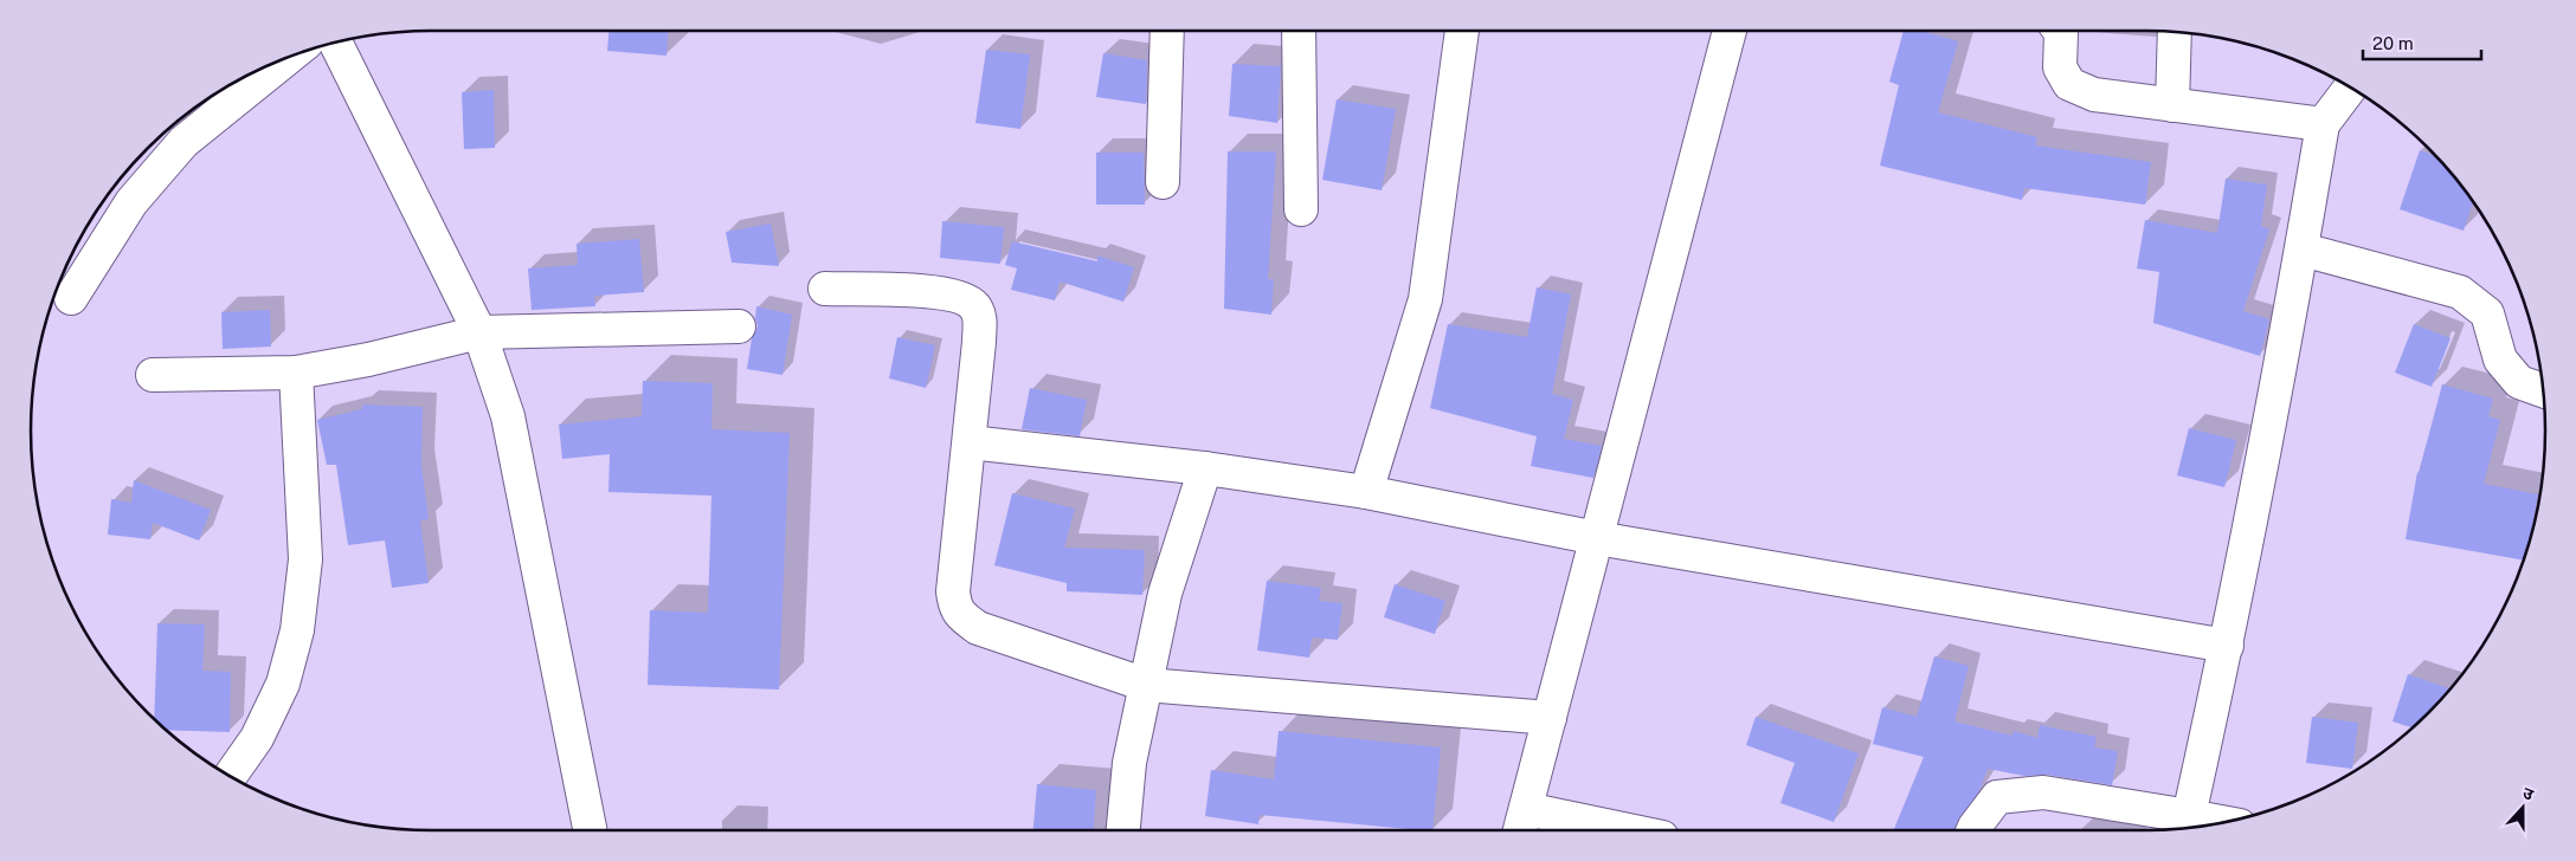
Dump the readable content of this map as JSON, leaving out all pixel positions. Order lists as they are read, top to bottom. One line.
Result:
{"scale_bar":"20 m","north":"top"}
